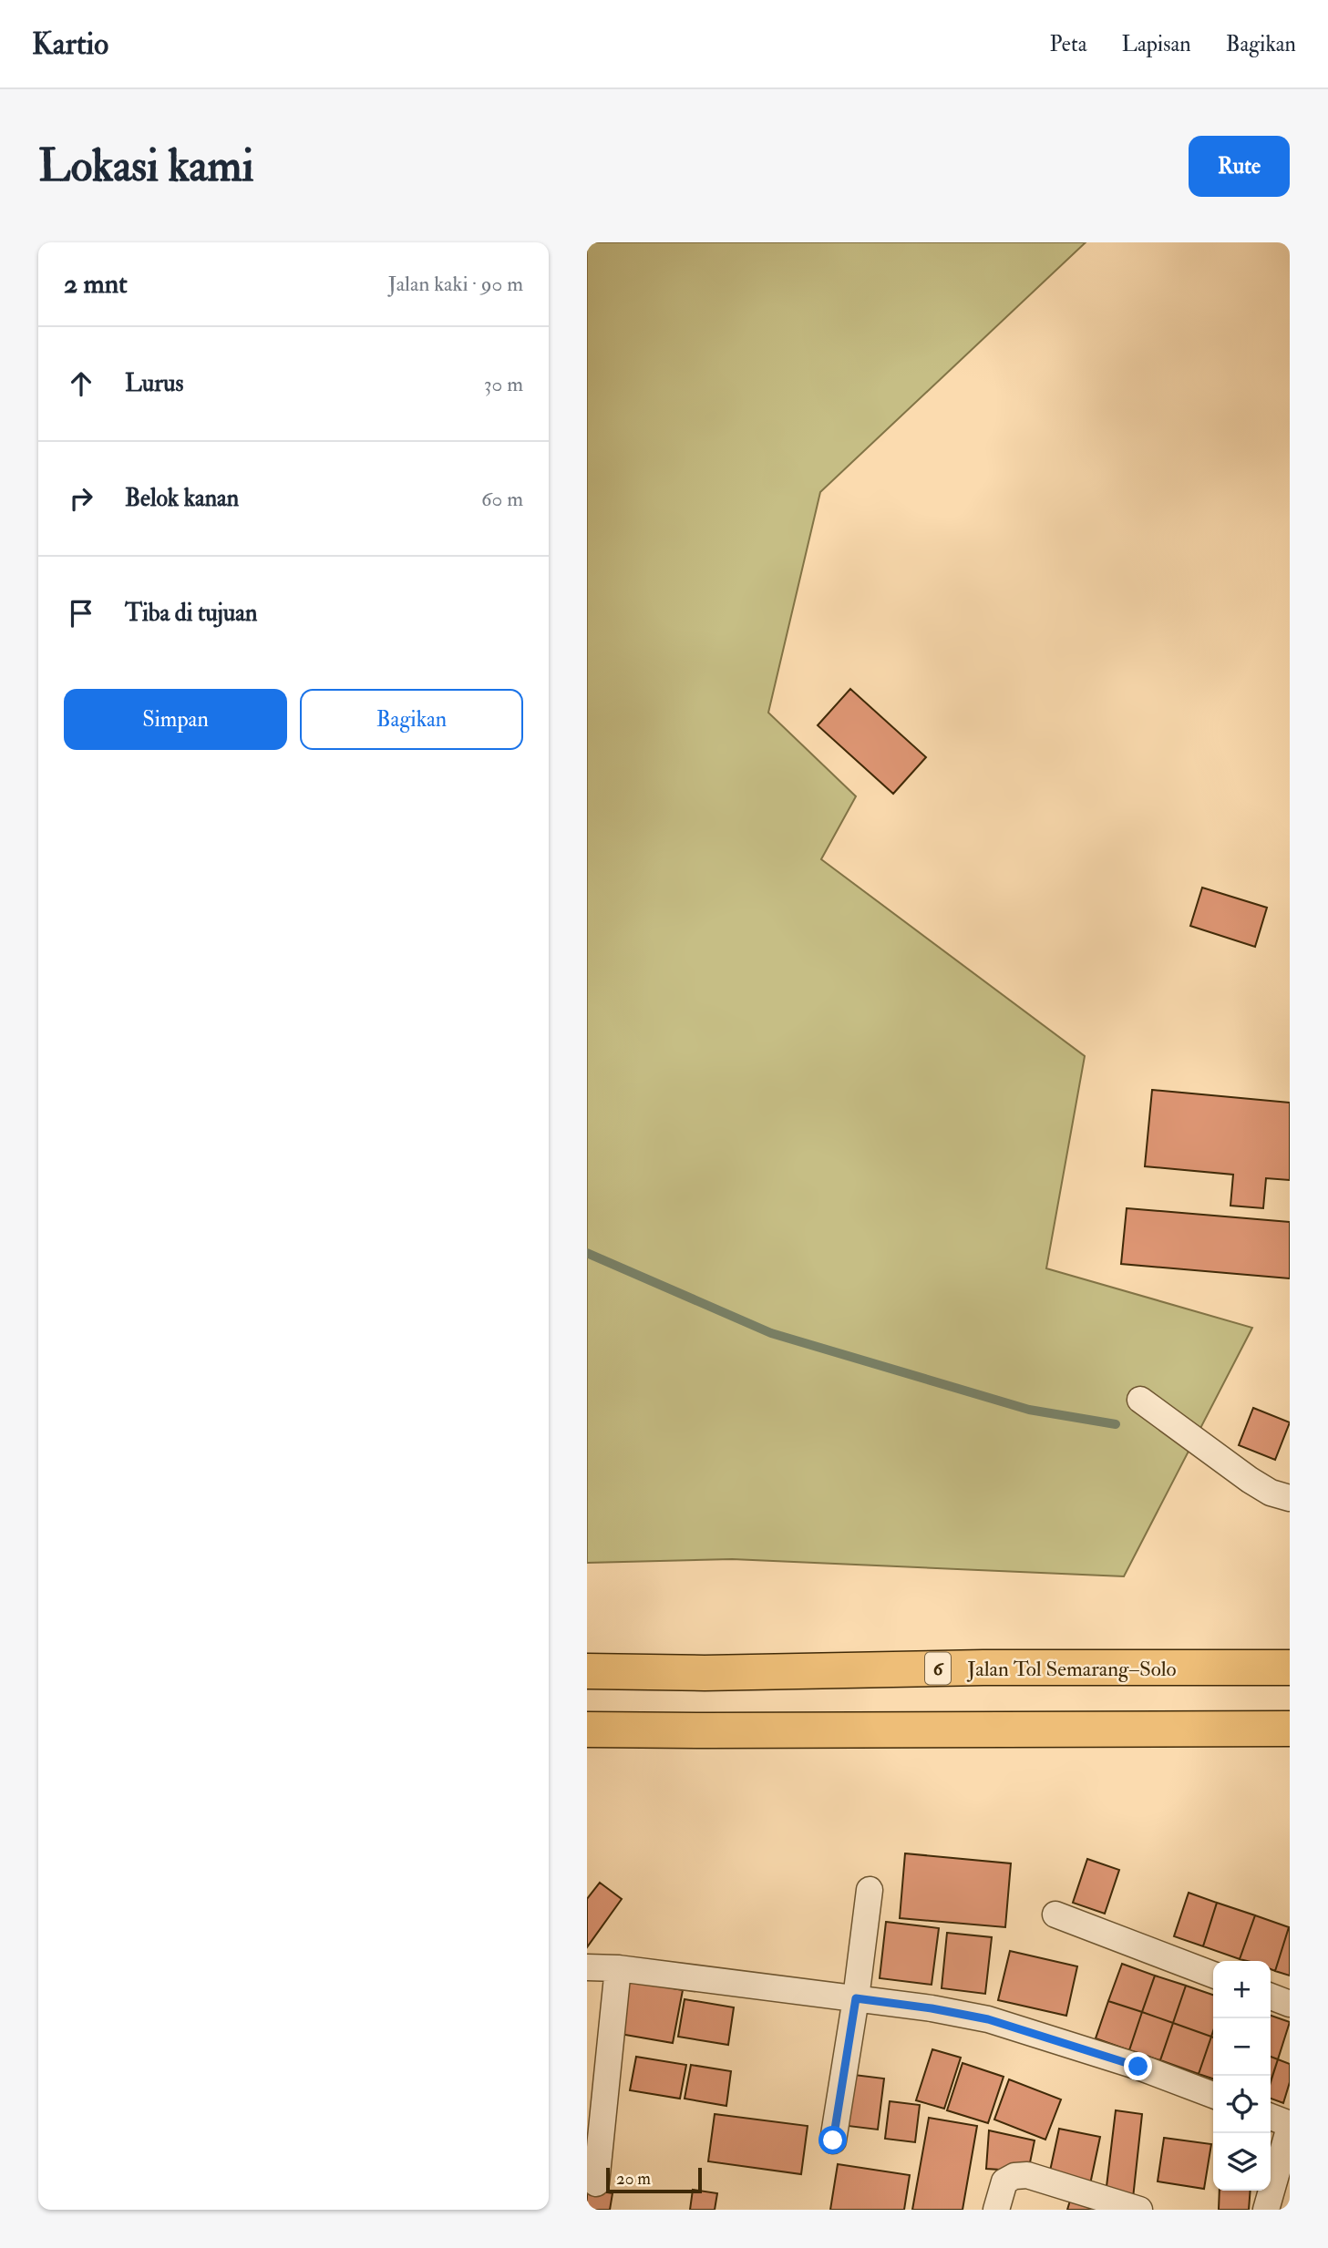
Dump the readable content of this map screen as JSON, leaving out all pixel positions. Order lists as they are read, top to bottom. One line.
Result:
{"streets":{"highway":["6","Jalan Tol Semarang–Solo"]},"scale_bar":"20 m","page":{"header":"Kartio","nav":["Peta","Lapisan","Bagikan"],"buttons":["Rute",["Simpan","Bagikan"]],"title":"Lokasi kami","heading":["2 mnt","Jalan kaki · 90 m"],"list":[["Lurus","30 m"],["Belok kanan","60 m"],"Tiba di tujuan"],"map_buttons":["+","−"],"scale":"20 m"}}
